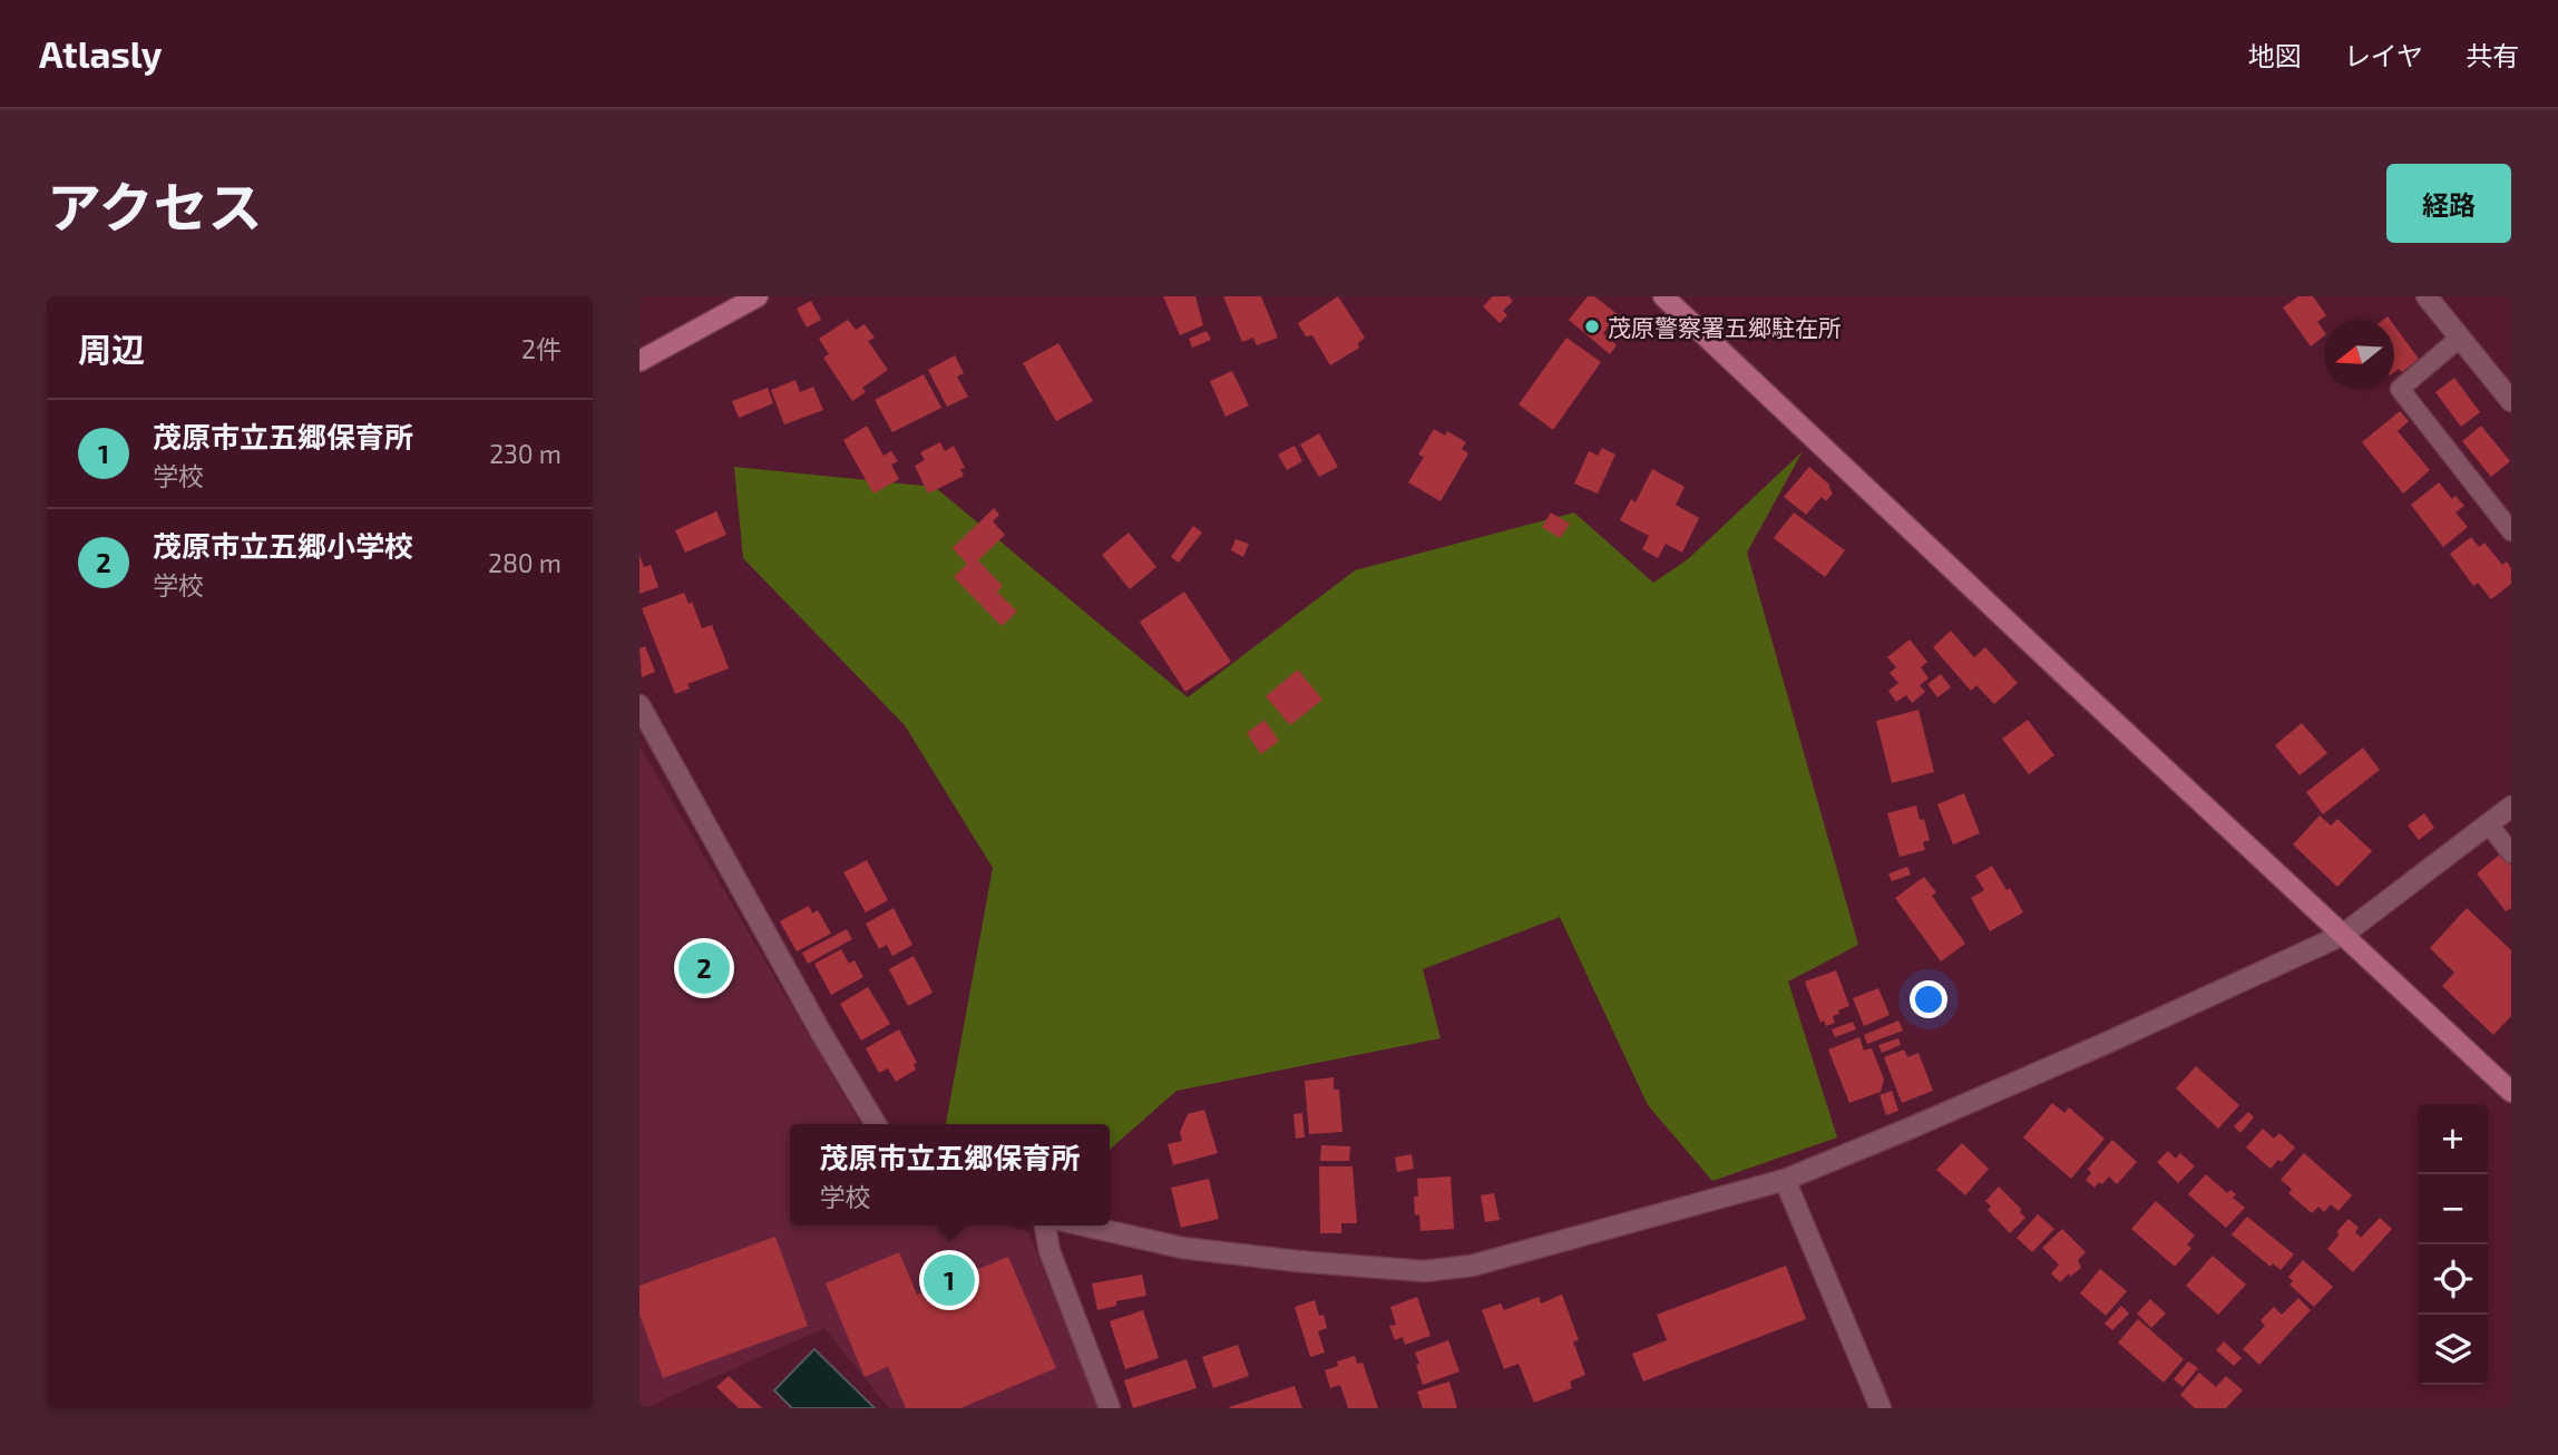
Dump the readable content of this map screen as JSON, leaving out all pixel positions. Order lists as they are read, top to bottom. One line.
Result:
{"places":["茂原警察署五郷駐在所"],"north":"left","page":{"header":"Atlasly","nav":["地図","レイヤ","共有"],"title":"アクセス","buttons":"経路","heading":["周辺","2件"],"list":[{"mark":"1","name":"茂原市立五郷保育所","note":"学校","value":"230 m"},{"mark":"2","name":"茂原市立五郷小学校","note":"学校","value":"280 m"}],"pins":["2","1"],"map_buttons":["+","−"],"popup":["茂原市立五郷保育所","学校"]}}
